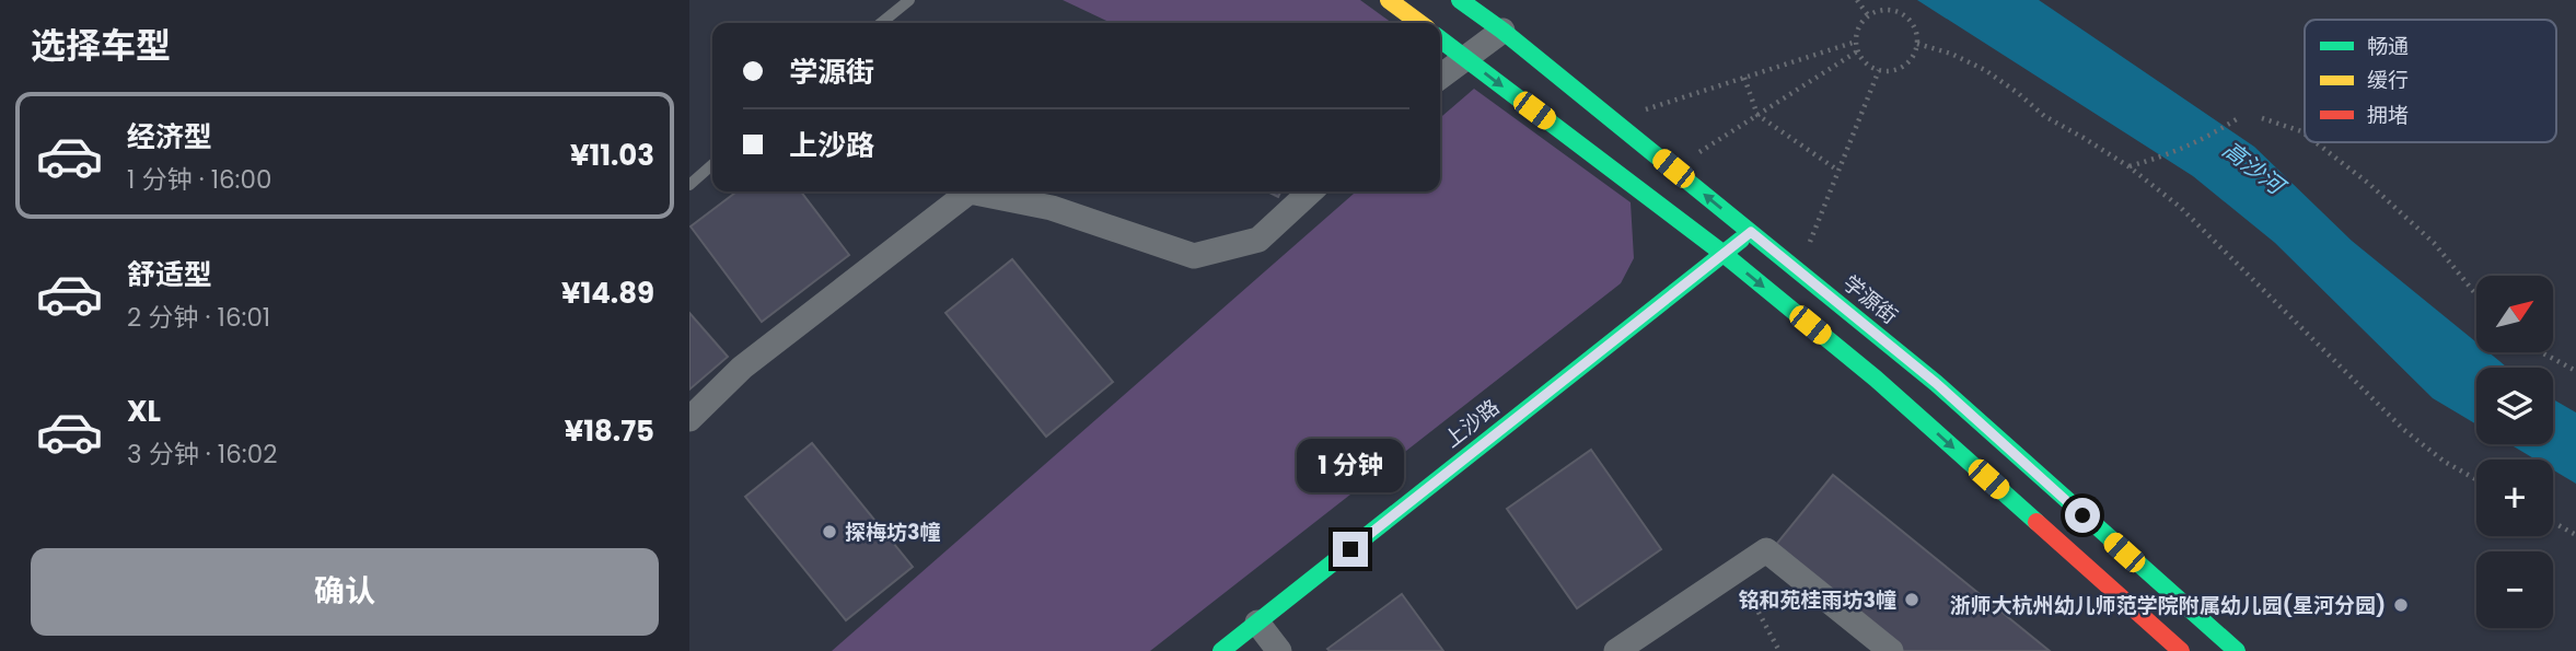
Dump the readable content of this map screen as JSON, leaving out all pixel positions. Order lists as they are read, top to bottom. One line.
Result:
{"streets":{"main road":["学源街","上沙路"]},"crossings":[["学源街","上沙路"]],"water":["高沙河"],"places":["探梅坊3幢","铭和苑桂雨坊3幢","浙师大杭州幼儿师范学院附属幼儿园(星河分园)"],"legend":["畅通","缓行","拥堵"],"north":"top right","page":{"heading":"选择车型","banner":["学源街","上沙路"],"list":[{"name":"经济型","note":"1 分钟 · 16:00","value":"¥11.03"},{"name":"舒适型","note":"2 分钟 · 16:01","value":"¥14.89"},{"name":"XL","note":"3 分钟 · 16:02","value":"¥18.75"}],"map_buttons":["+","−"],"bubble":"1 分钟","buttons":"确认"}}
